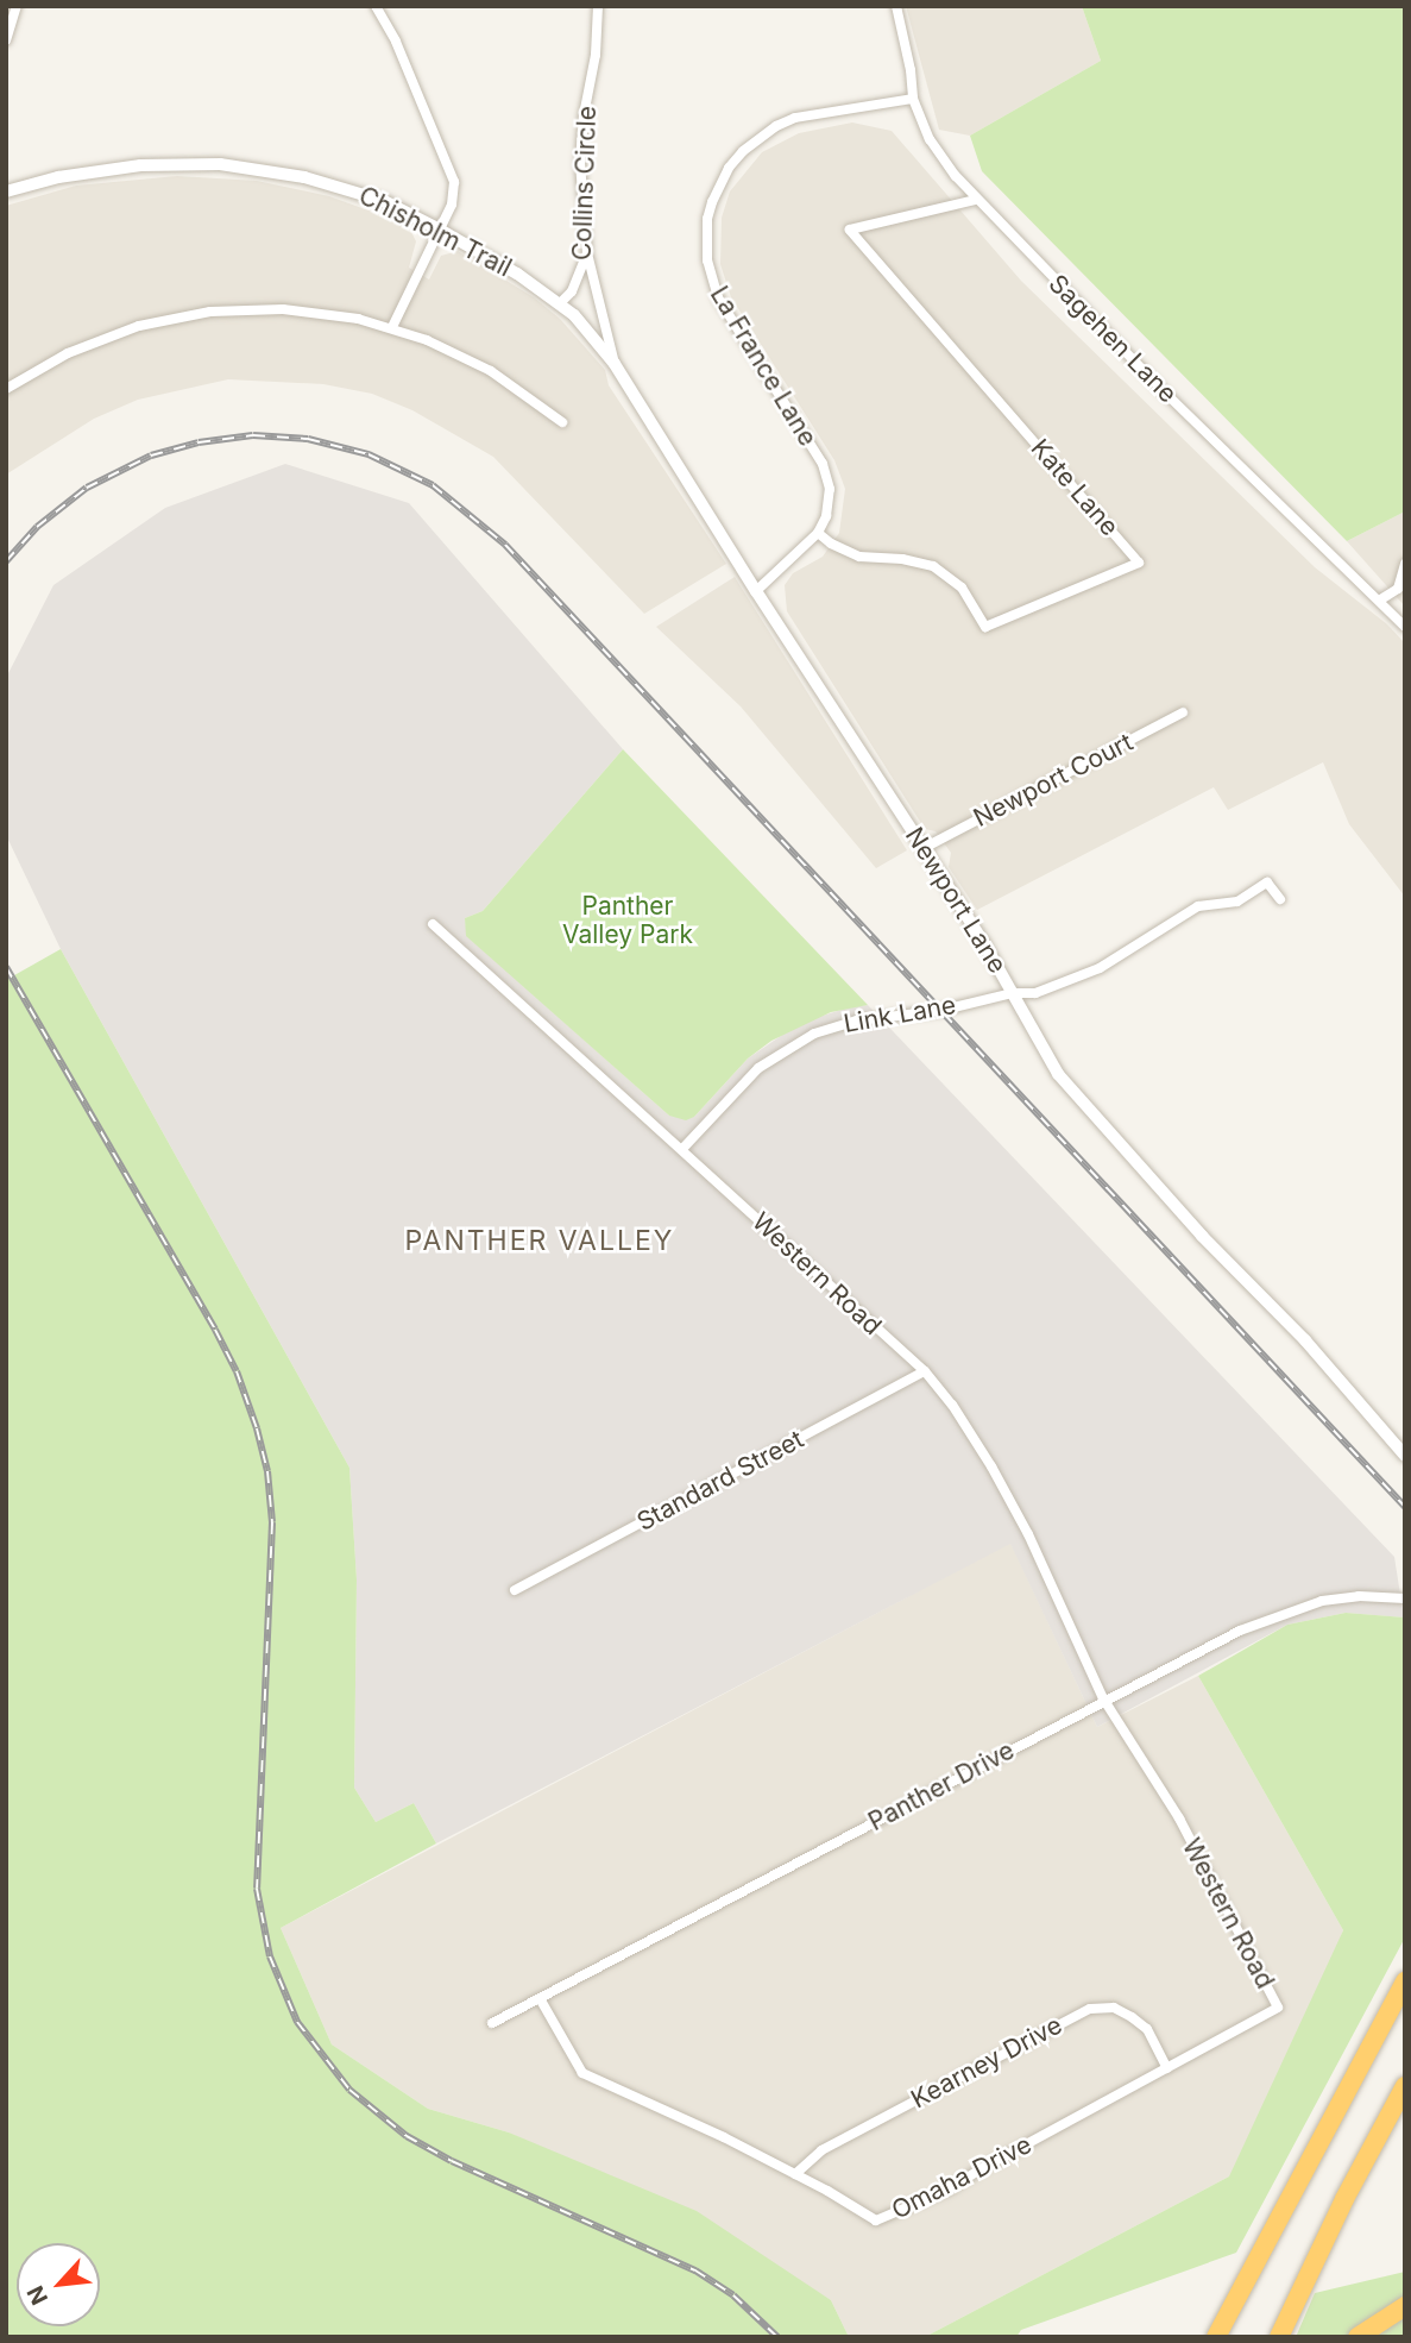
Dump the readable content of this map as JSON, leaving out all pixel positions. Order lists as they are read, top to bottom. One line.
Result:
{"streets":{"street":["Collins Circle","Chisholm Trail","Sagehen Lane","La France Lane","Kate Lane","Newport Court","Newport Lane","Link Lane","Western Road","Standard Street","Panther Drive","Kearney Drive","Omaha Drive"]},"crossings":[["Collins Circle","Chisholm Trail"],["Collins Circle","Newport Lane"],["Chisholm Trail","Newport Lane"],["Sagehen Lane","La France Lane"],["Sagehen Lane","Kate Lane"],["La France Lane","Kate Lane"],["Newport Court","Newport Lane"],["Newport Lane","Link Lane"],["Link Lane","Western Road"],["Western Road","Standard Street"],["Western Road","Panther Drive"],["Western Road","Omaha Drive"],["Panther Drive","Omaha Drive"],["Kearney Drive","Omaha Drive"]],"districts":["PANTHER VALLEY"],"parks":["Panther Valley Park"],"north":"bottom left"}
